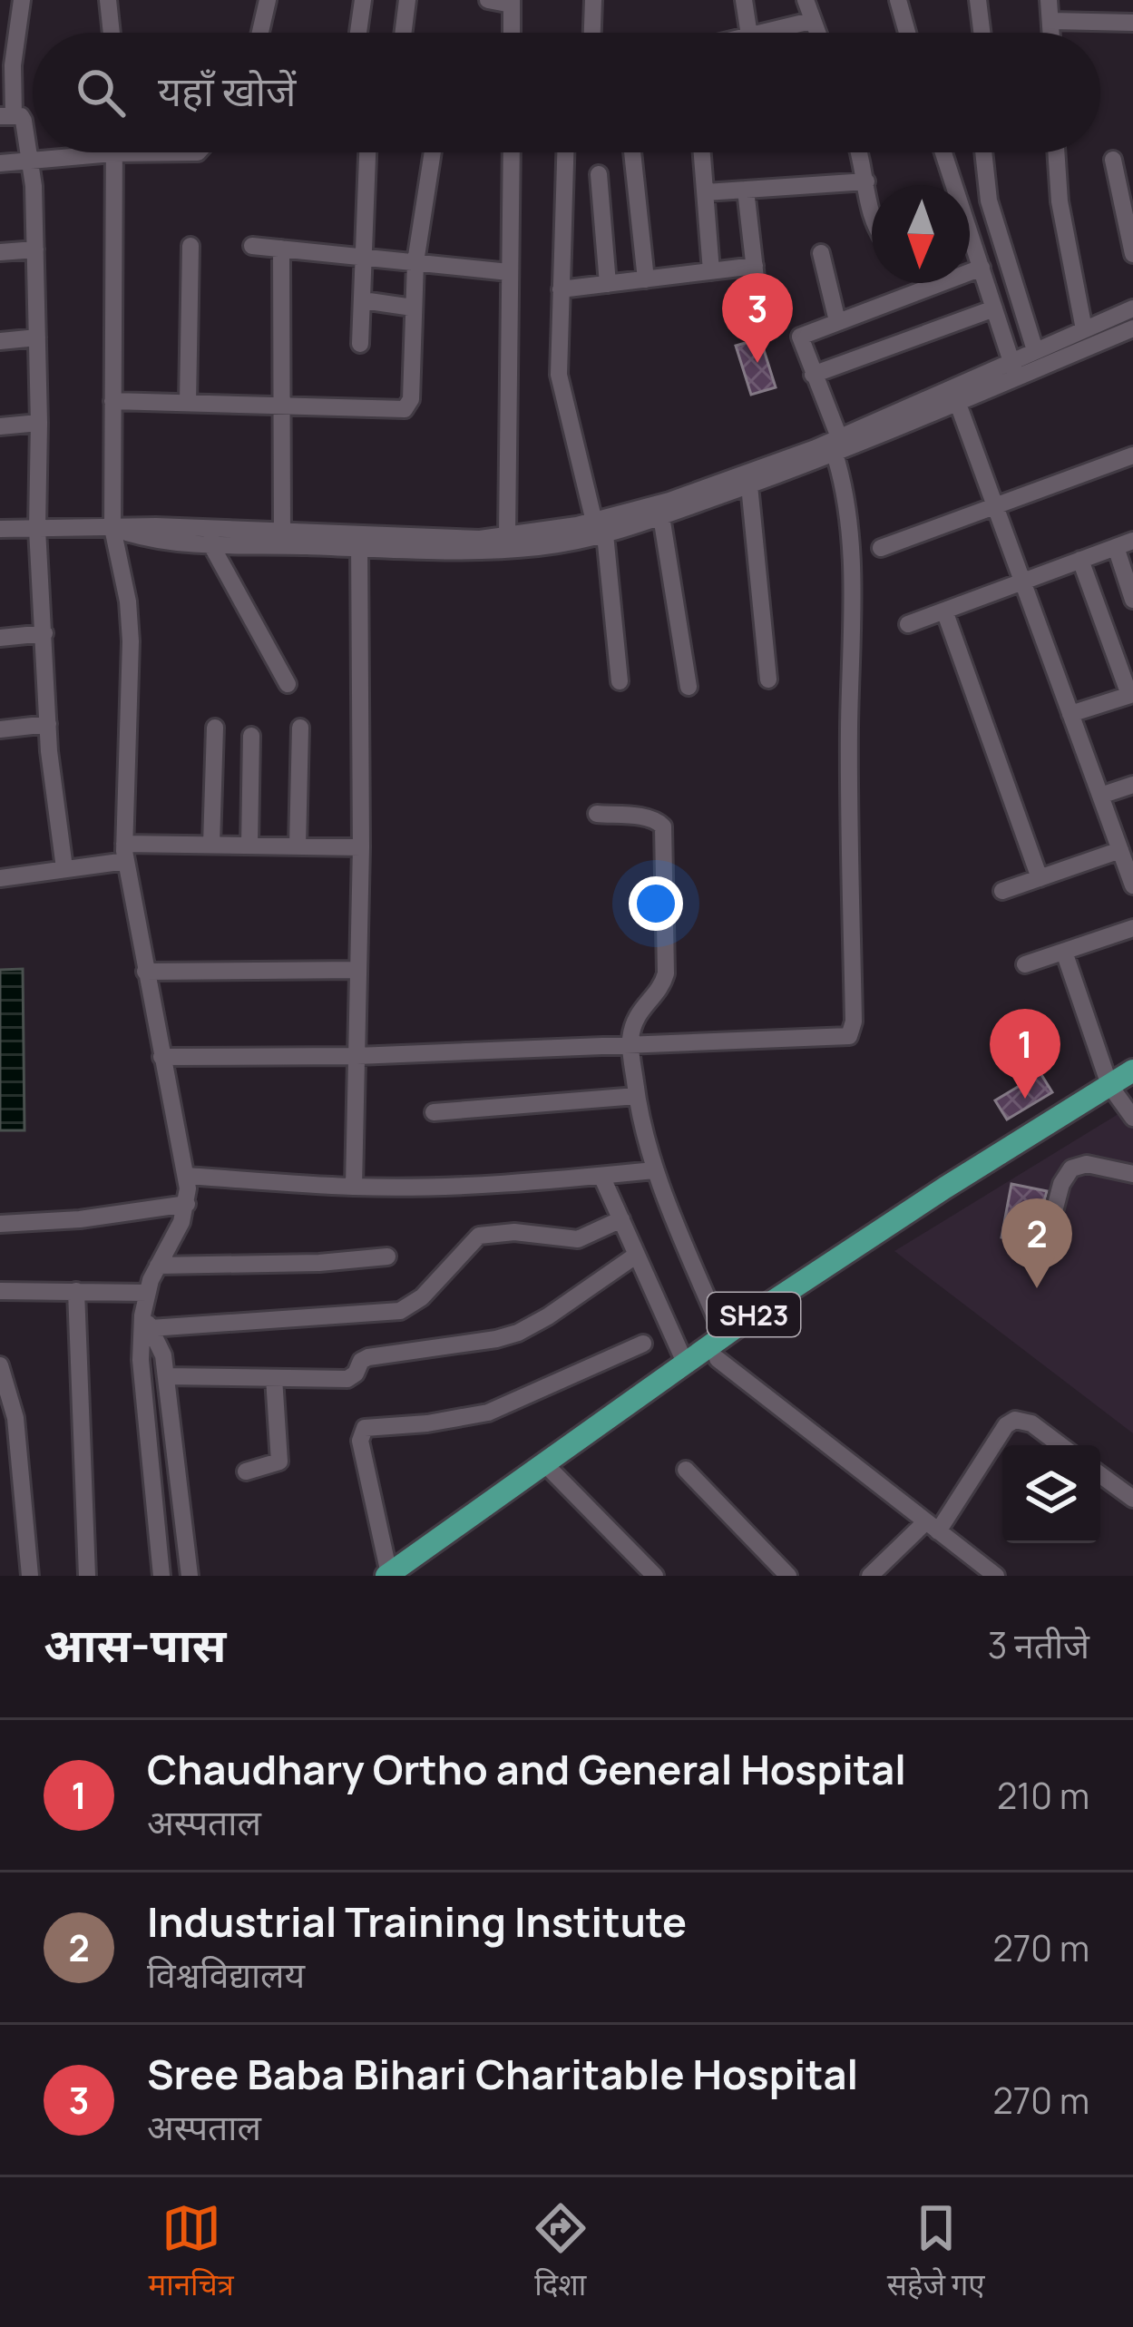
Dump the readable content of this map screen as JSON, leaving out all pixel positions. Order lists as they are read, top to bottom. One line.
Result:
{"streets":{"main road":["SH23"]},"north":"bottom","page":{"search":"यहाँ खोजें","pins":["3","1","2"],"heading":["आस-पास","3 नतीजे"],"list":[{"mark":"1","name":"Chaudhary Ortho and General Hospital","note":"अस्पताल","value":"210 m"},{"mark":"2","name":"Industrial Training Institute","note":"विश्वविद्यालय","value":"270 m"},{"mark":"3","name":"Sree Baba Bihari Charitable Hospital","note":"अस्पताल","value":"270 m"}],"nav":["मानचित्र","दिशा","सहेजे गए"]}}
